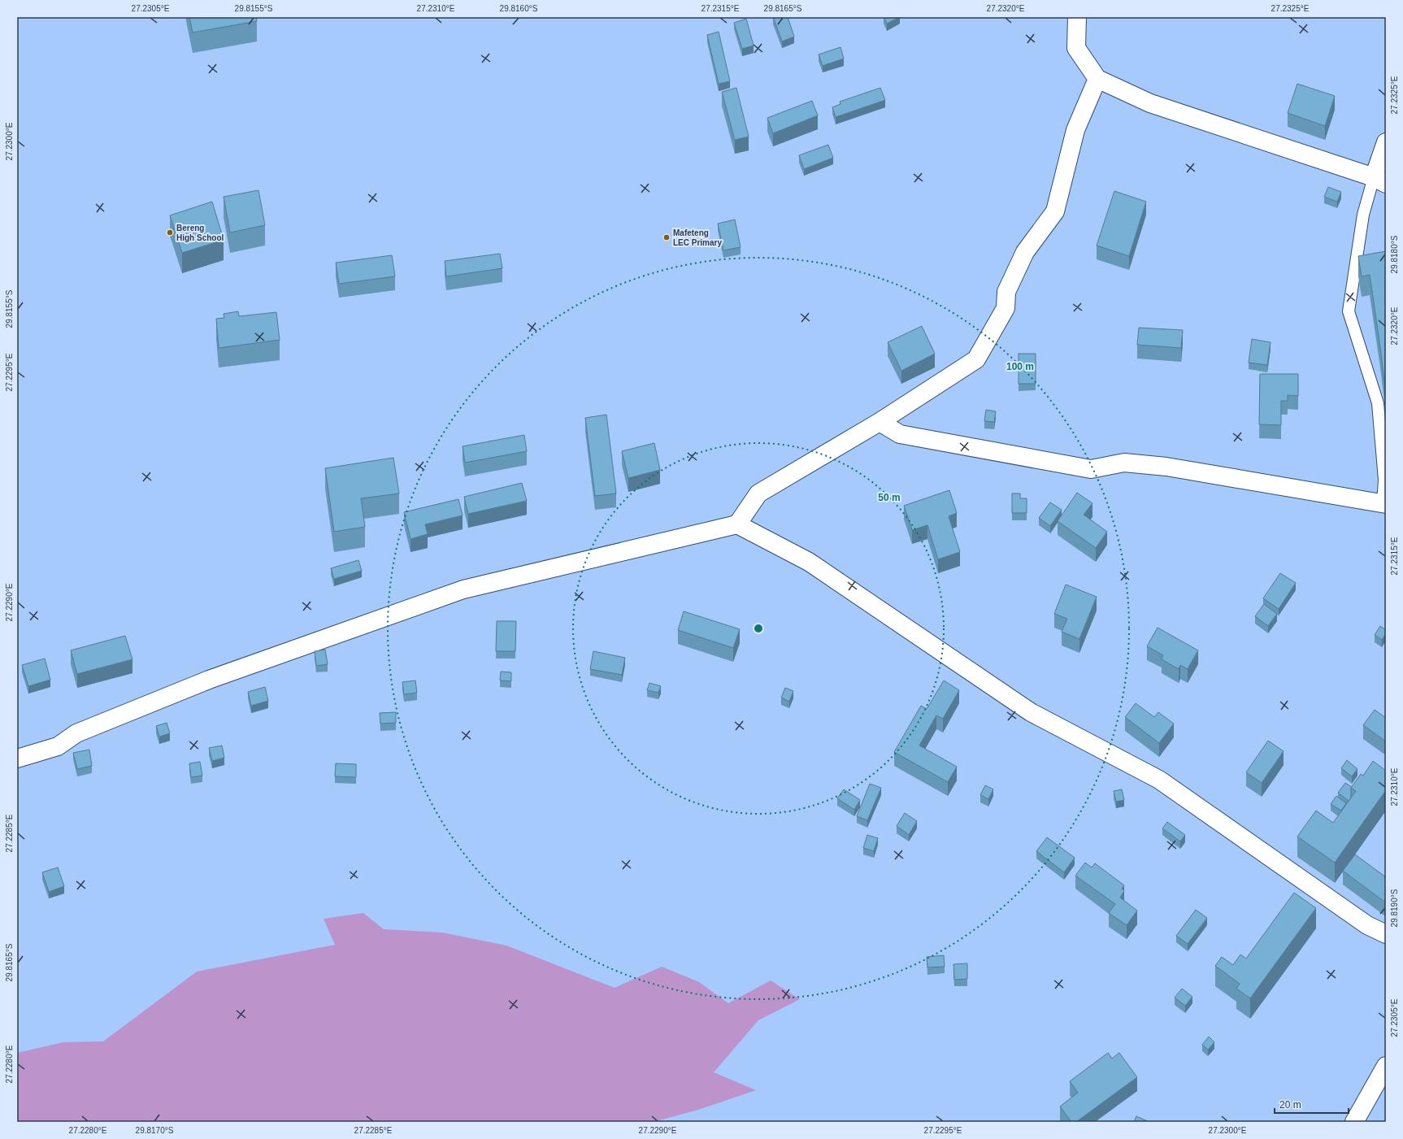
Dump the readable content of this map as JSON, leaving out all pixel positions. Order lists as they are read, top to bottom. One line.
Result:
{"places":["Bereng High School","Mafeteng LEC Primary"],"scale_bar":"20 m","coordinates":["27.2305°E","29.8155°S","27.2310°E","29.8160°S","27.2315°E","29.8165°S","27.2320°E","27.2325°E","27.2300°E","29.8180°S","27.2295°E","27.2290°E","27.2285°E","29.8190°S","27.2280°E","29.8170°S"],"rings":["100 m","50 m"]}
